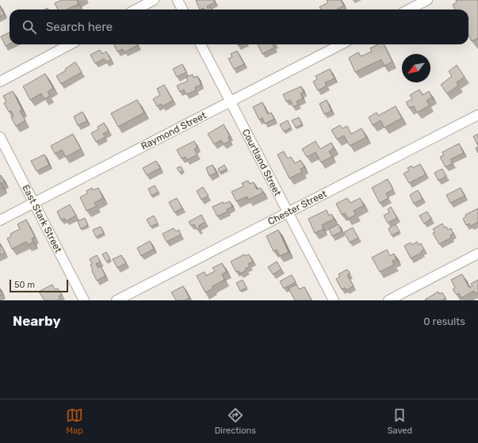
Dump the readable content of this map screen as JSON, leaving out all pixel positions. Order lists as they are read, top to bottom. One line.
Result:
{"streets":{"street":["Raymond Street","Courtland Street","Chester Street","East Stark Street"]},"crossings":[["Raymond Street","Courtland Street"],["Raymond Street","East Stark Street"],["Courtland Street","Chester Street"]],"scale_bar":"50 m","north":"bottom left","page":{"search":"Search here","scale":"50 m","heading":["Nearby","0 results"],"nav":["Map","Directions","Saved"]}}
